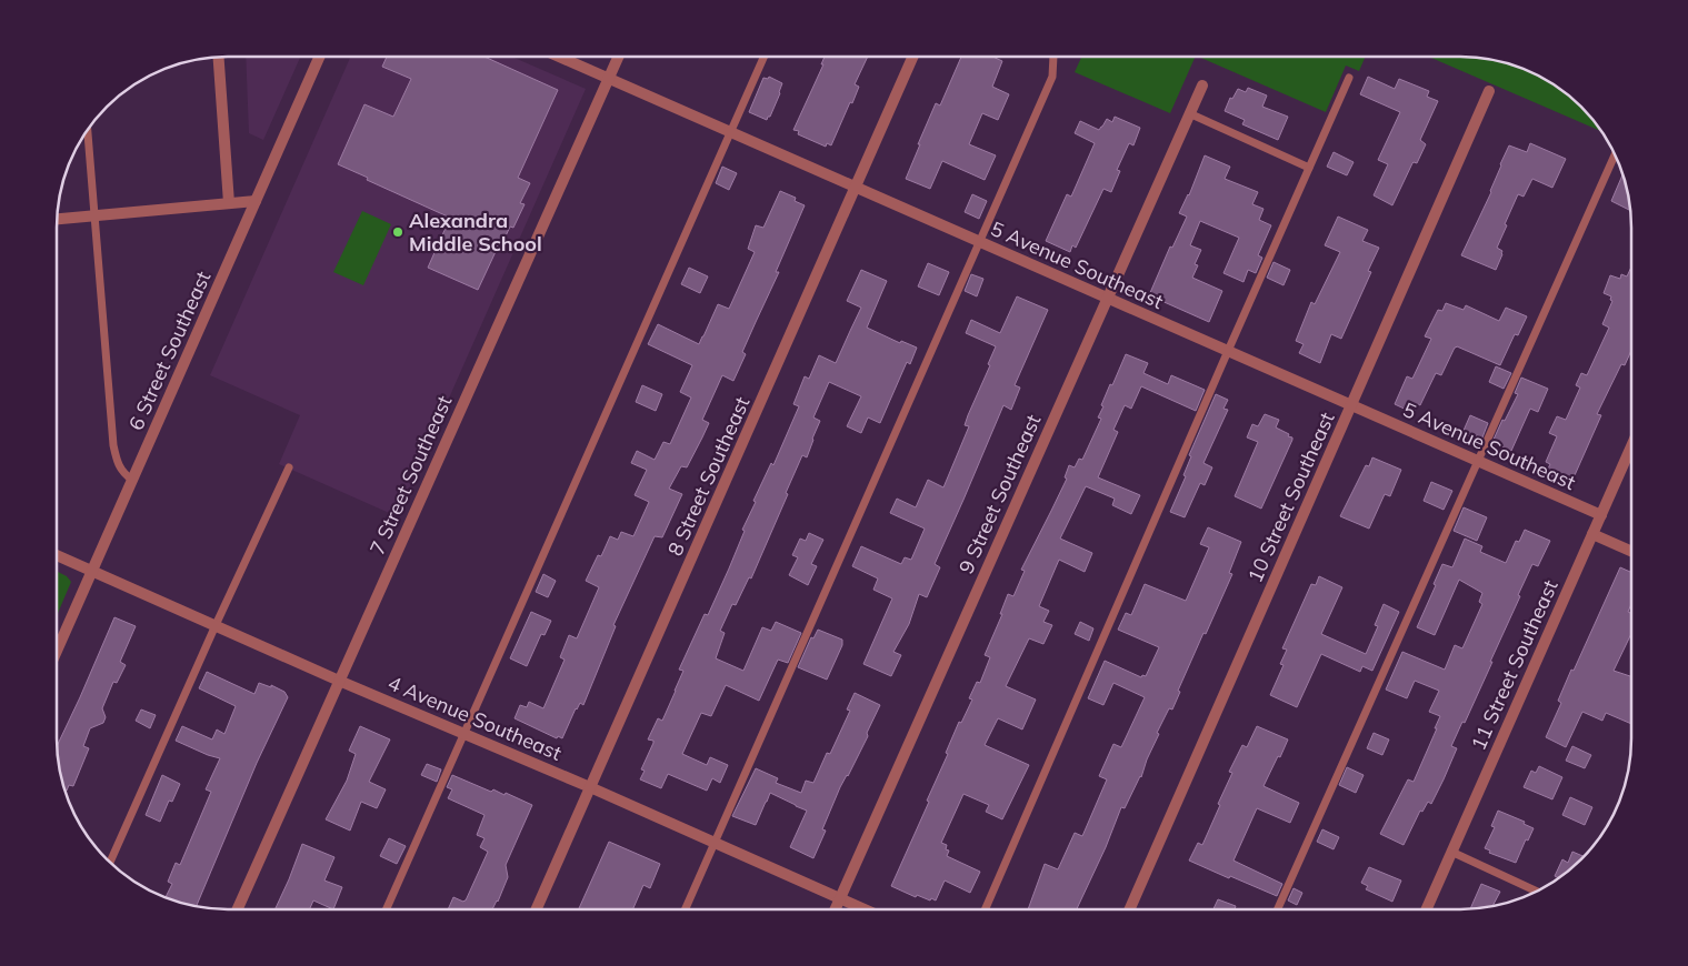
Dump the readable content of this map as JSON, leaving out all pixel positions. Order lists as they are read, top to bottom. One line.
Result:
{"streets":{"street":["5 Avenue Southeast","6 Street Southeast","7 Street Southeast","8 Street Southeast","9 Street Southeast","10 Street Southeast","11 Street Southeast","4 Avenue Southeast"]},"crossings":[["5 Avenue Southeast","7 Street Southeast"],["5 Avenue Southeast","8 Street Southeast"],["5 Avenue Southeast","9 Street Southeast"],["5 Avenue Southeast","10 Street Southeast"],["5 Avenue Southeast","11 Street Southeast"],["6 Street Southeast","4 Avenue Southeast"],["7 Street Southeast","4 Avenue Southeast"],["8 Street Southeast","4 Avenue Southeast"],["9 Street Southeast","4 Avenue Southeast"]],"places":["Alexandra Middle School"]}
